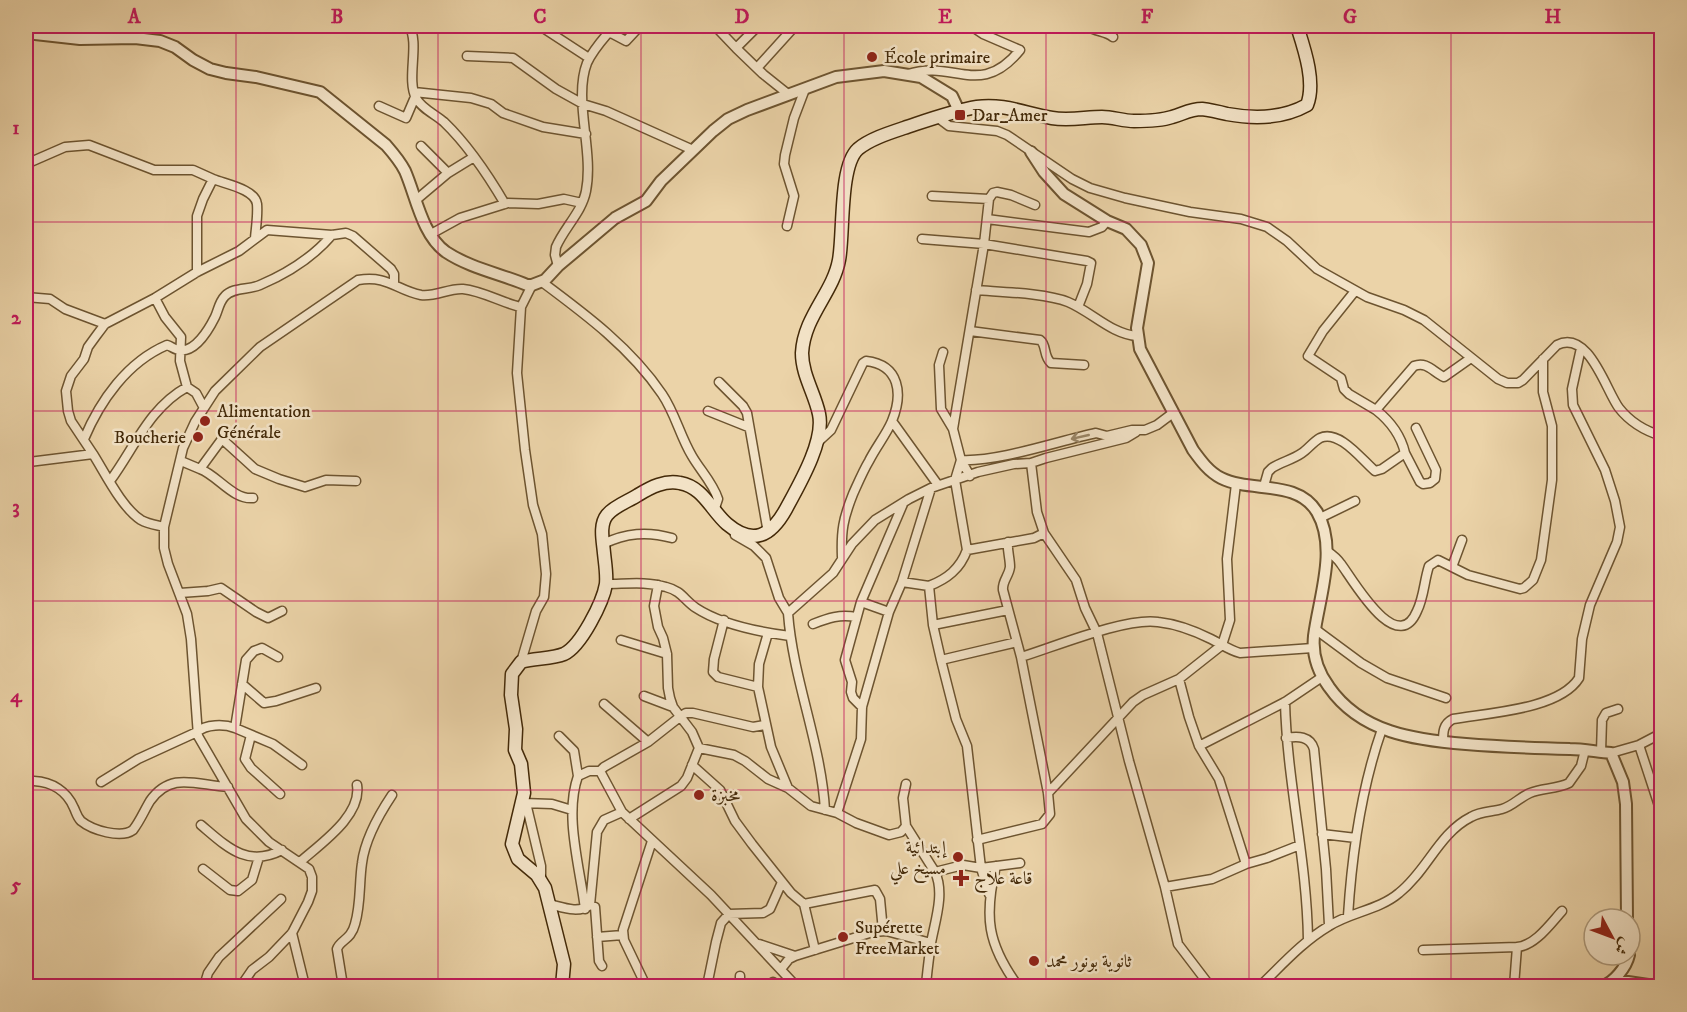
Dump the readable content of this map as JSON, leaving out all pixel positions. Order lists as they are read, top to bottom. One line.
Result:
{"places":{"other":["École primaire","Alimentation Générale","Boucherie","مخبزة","إبتدائية مسيخ علي","Supérette FreeMarket","ثانوية بونور محمد"],"transit":["Dar_Amer"],"health":["قاعة علاج"]},"north":"bottom right","grid":{"columns":["A","B","C","D","E","F","G","H"],"rows":["1","2","3","4","5"]}}
